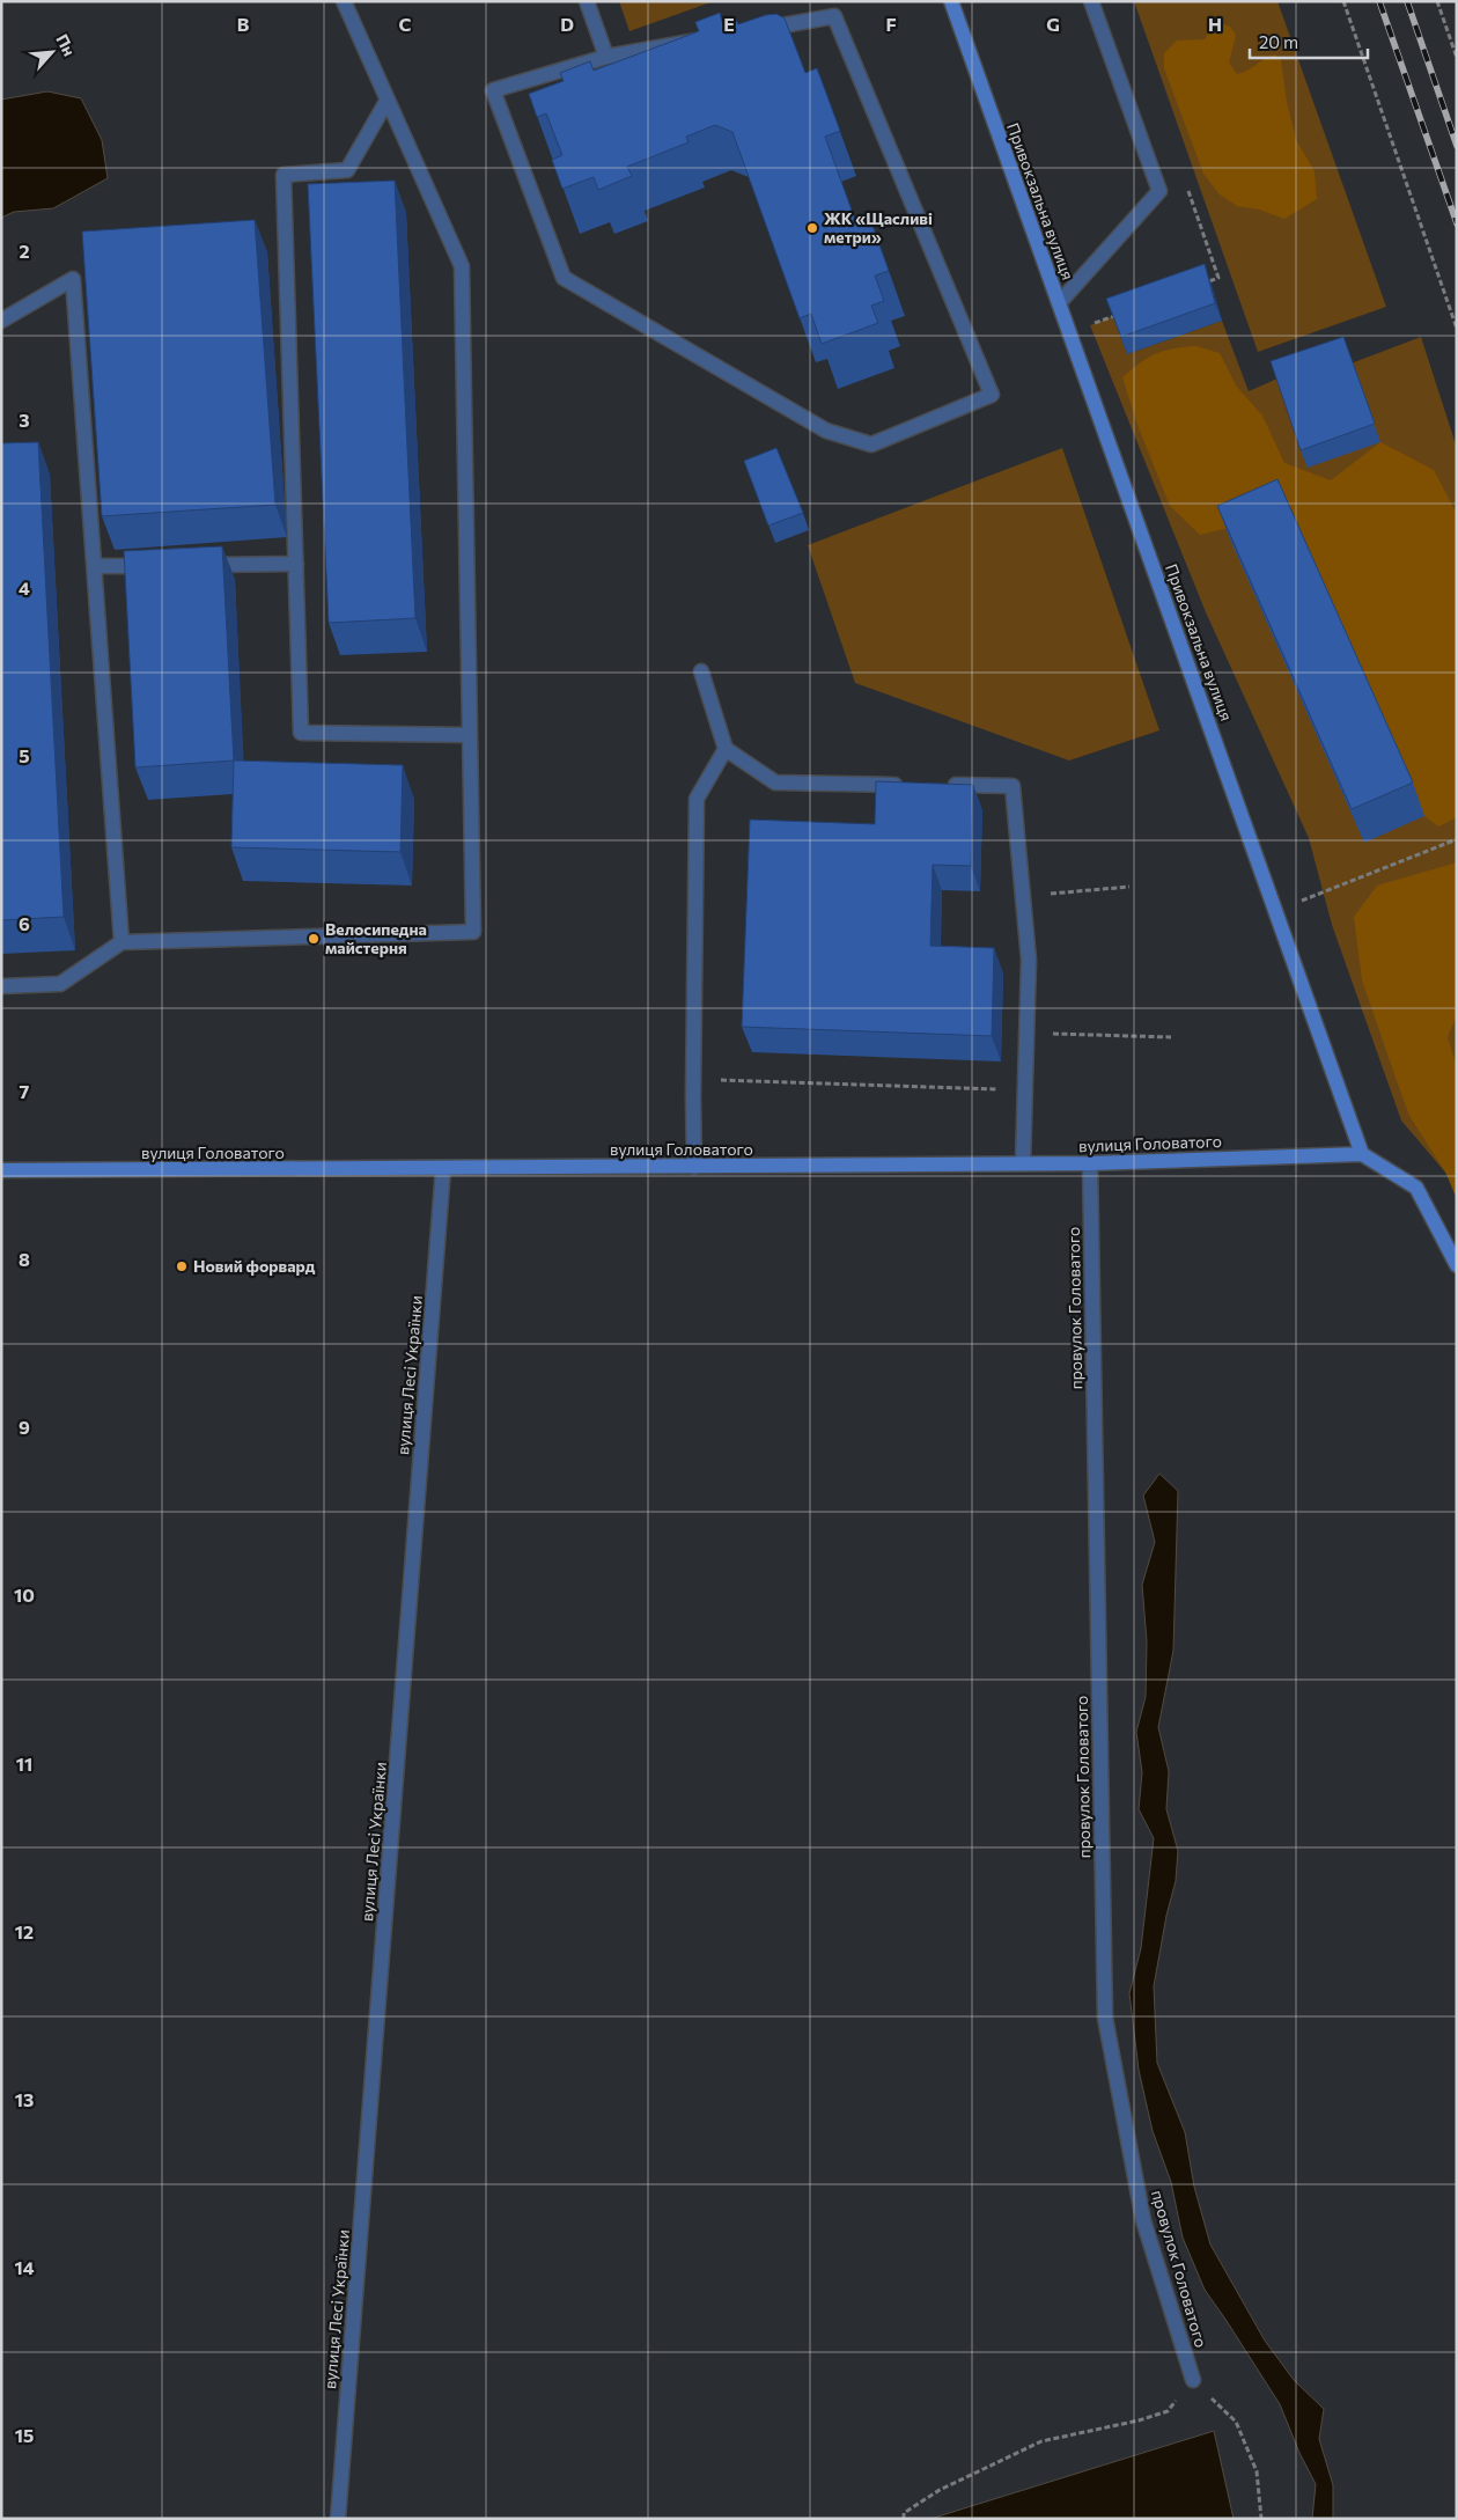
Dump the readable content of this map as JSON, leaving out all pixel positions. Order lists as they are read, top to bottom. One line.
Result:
{"streets":{"main road":["Привокзальна вулиця","вулиця Головатого"],"street":["провулок Головатого","вулиця Лесі Українки"]},"crossings":[["Привокзальна вулиця","вулиця Головатого"],["вулиця Головатого","провулок Головатого"],["вулиця Головатого","вулиця Лесі Українки"]],"places":["ЖК «Щасливі метри»","Велосипедна майстерня","Новий форвард"],"scale_bar":"20 m","north":"top right","grid":{"columns":["B","C","D","E","F","G","H"],"rows":["2","3","4","5","6","7","8","9","10","11","12","13","14","15"]}}
